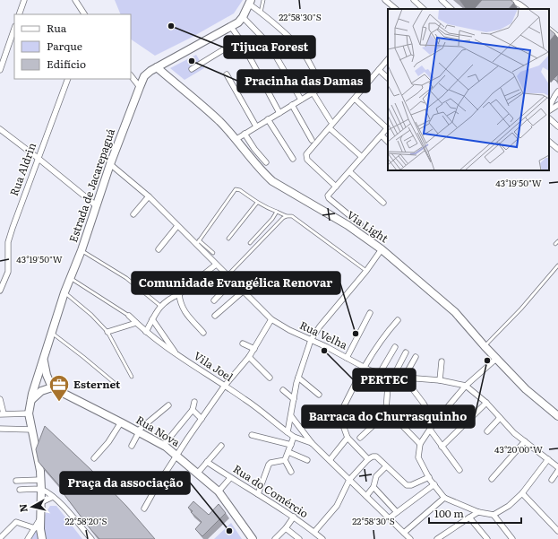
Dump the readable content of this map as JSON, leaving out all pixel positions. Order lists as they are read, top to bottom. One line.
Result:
{"streets":{"street":["Rua Aldrin","Estrada de Jacarepaguá","Via Light","Rua Velha","Vila Joel","Rua Nova","Rua do Comércio"]},"crossings":[["Estrada de Jacarepaguá","Via Light"],["Estrada de Jacarepaguá","Rua Velha"]],"places":{"other":["Tijuca Forest","Pracinha das Damas","Comunidade Evangélica Renovar","PERTEC","Barraca do Churrasquinho","Praça da associação"],"office":["Esternet"]},"legend":["Rua","Parque","Edifício"],"scale_bar":"100 m","north":"left","coordinates":["22°58'30\"S","43°19'50\"W","43°20'00\"W","22°58'20\"S"]}
